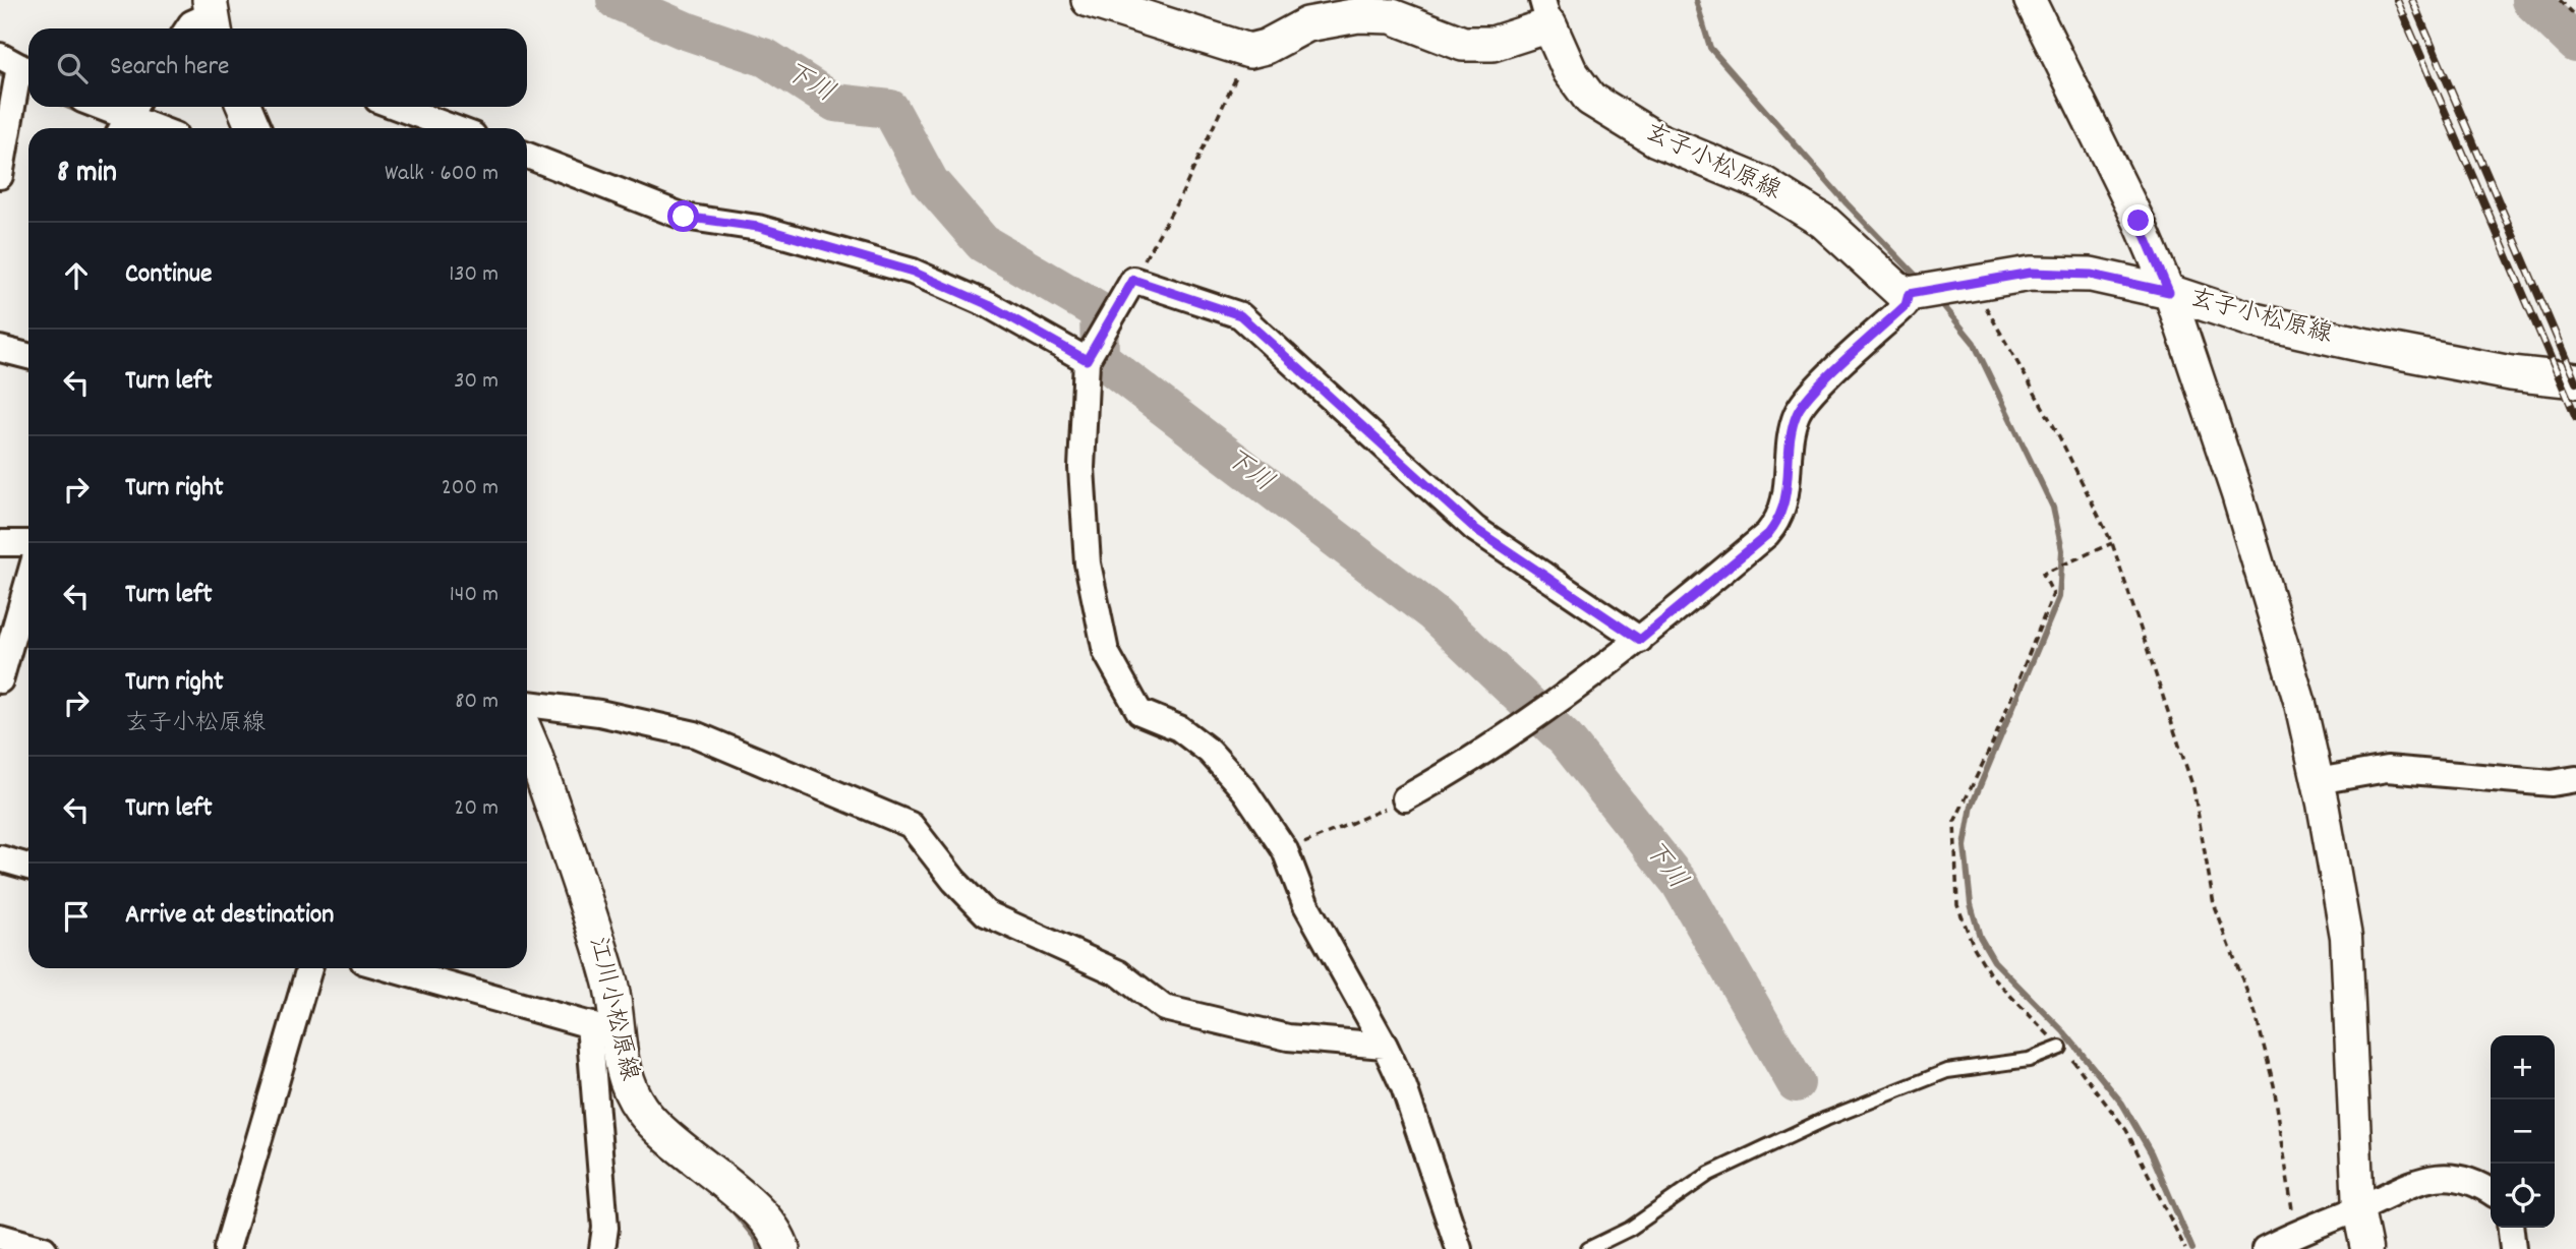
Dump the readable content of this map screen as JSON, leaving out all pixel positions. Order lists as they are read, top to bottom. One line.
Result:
{"streets":{"main road":["玄子小松原線","江川小松原線"]},"water":["下川"],"page":{"search":"Search here","heading":["8 min","Walk · 600 m"],"list":[["Continue","130 m"],["Turn left","30 m"],["Turn right","200 m"],["Turn left","140 m"],["Turn right","玄子小松原線","80 m"],["Turn left","20 m"],"Arrive at destination"],"map_buttons":["+","−"]}}
